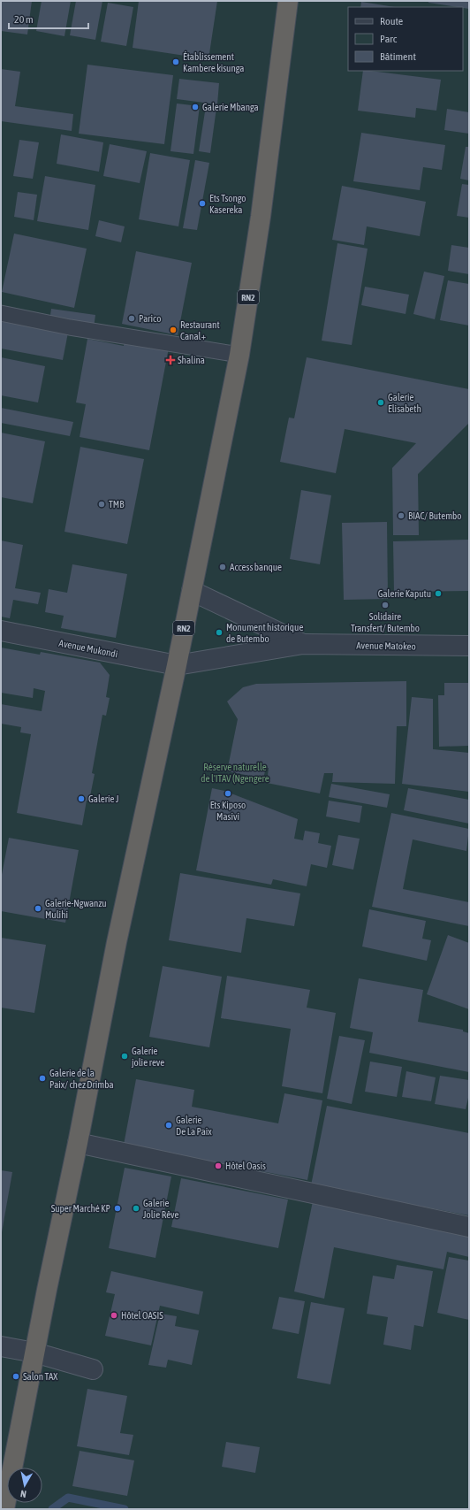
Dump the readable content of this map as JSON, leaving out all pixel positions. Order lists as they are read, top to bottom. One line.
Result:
{"streets":{"highway":["RN2"],"street":["Avenue Matokeo","Avenue Mukondi"]},"crossings":[["RN2","Avenue Mukondi"]],"parks":["Réserve naturelle de l'ITAV (Ngengere"],"places":{"other":["Établissement Kambere kisunga","Galerie Mbanga","Ets Tsongo Kasereka","Parico","Restaurant Canal+","Galerie Elisabeth","TMB","BIAC/ Butembo","Access banque","Galerie Kaputu","Solidaire Transfert/ Butembo","Monument historique de Butembo","Ets Kiposo Masivi","Galerie J","Galerie-Ngwanzu Mulihi","Galerie jolie reve","Galerie de la Paix/ chez Drimba","Galerie De La Paix","Hôtel Oasis","Super Marché KP","Galerie Jolie Rêve","Hôtel OASIS","Salon TAX"],"health":["Shalina"]},"legend":["Route","Parc","Bâtiment"],"scale_bar":"20 m","north":"bottom"}
